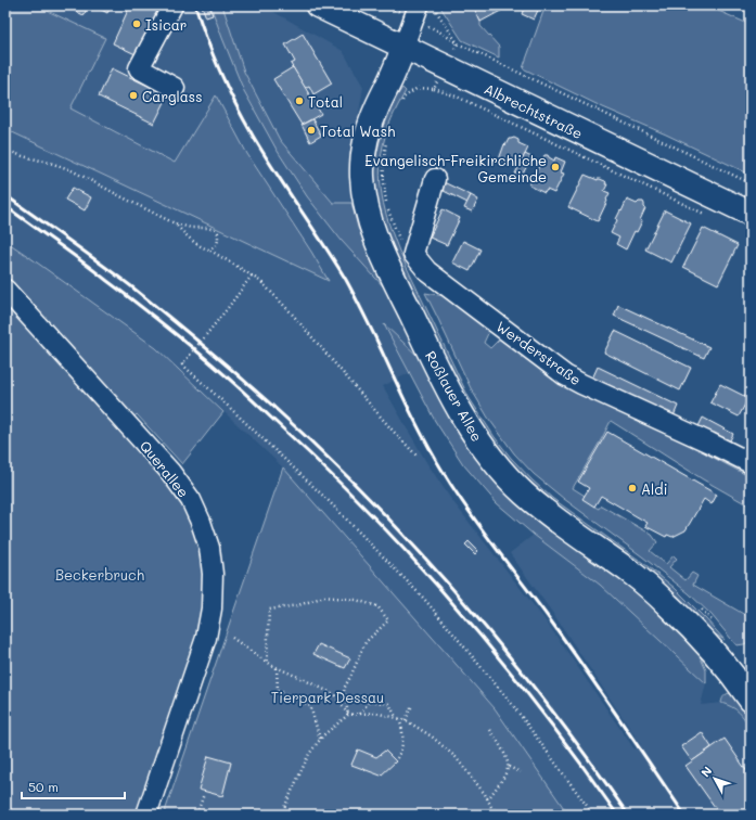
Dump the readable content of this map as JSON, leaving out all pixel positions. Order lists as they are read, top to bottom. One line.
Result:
{"streets":{"main road":["Albrechtstraße","Roßlauer Allee"],"street":["Werderstraße","Querallee"]},"crossings":[["Albrechtstraße","Roßlauer Allee"]],"parks":["Beckerbruch","Tierpark Dessau"],"places":["Isicar","Carglass","Total","Total Wash","Evangelisch-Freikirchliche Gemeinde","Aldi"],"scale_bar":"50 m","north":"top left"}
